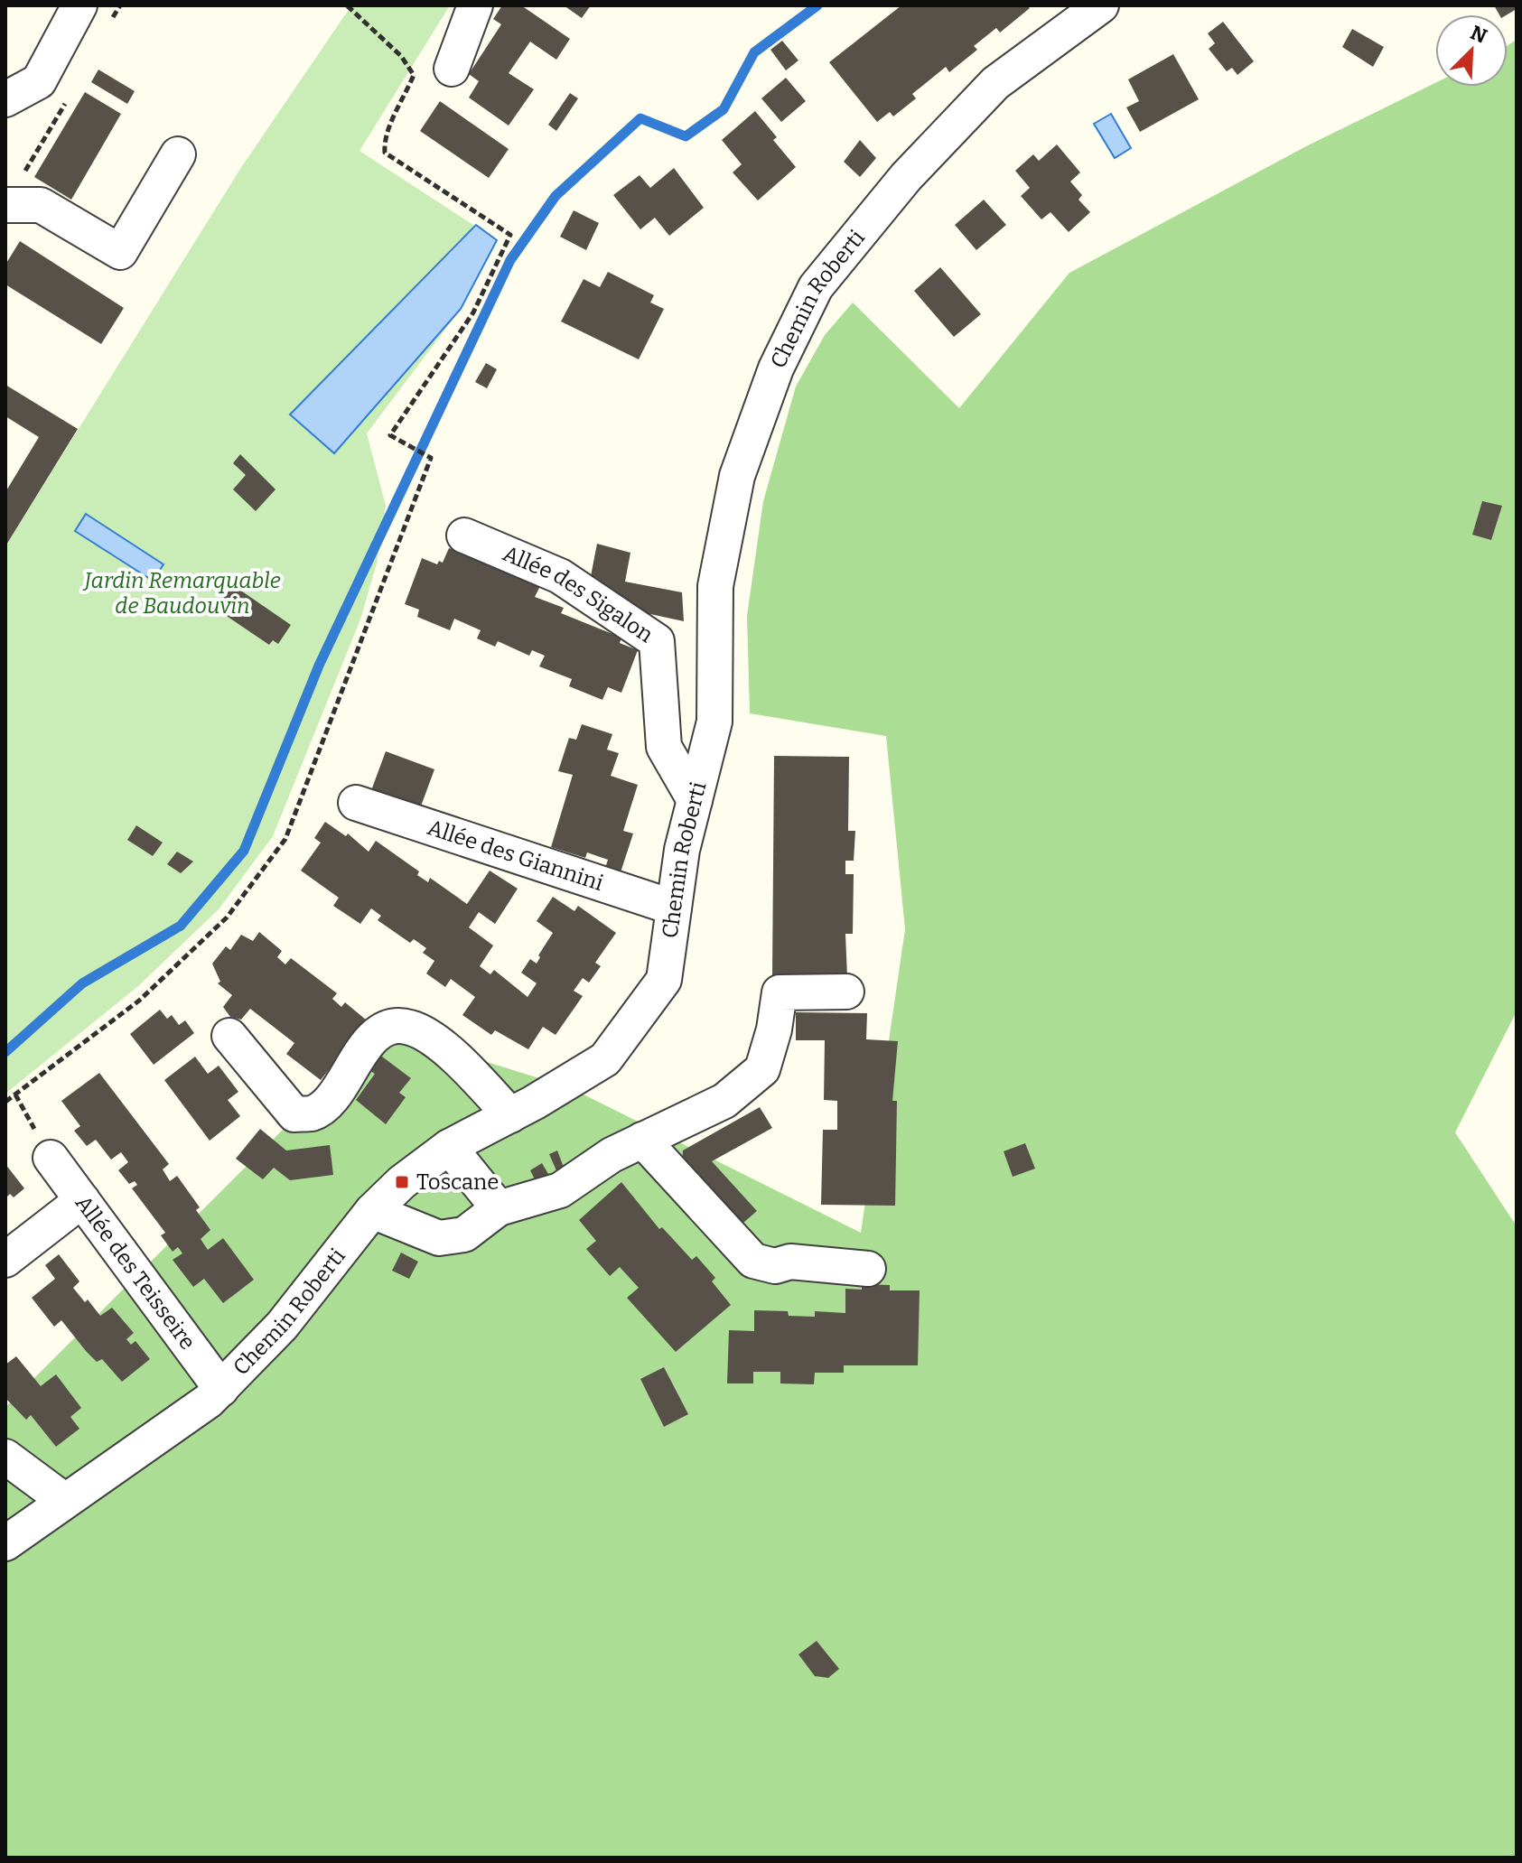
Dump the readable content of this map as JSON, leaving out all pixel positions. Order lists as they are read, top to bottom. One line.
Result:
{"streets":{"street":["Chemin Roberti","Allée des Sigalon","Allée des Giannini","Allée des Teisseire"]},"crossings":[["Chemin Roberti","Allée des Sigalon"],["Chemin Roberti","Allée des Giannini"],["Chemin Roberti","Allée des Teisseire"]],"parks":["Jardin Remarquable de Baudouvin"],"places":{"transit":["Toscane"]},"north":"top right"}
